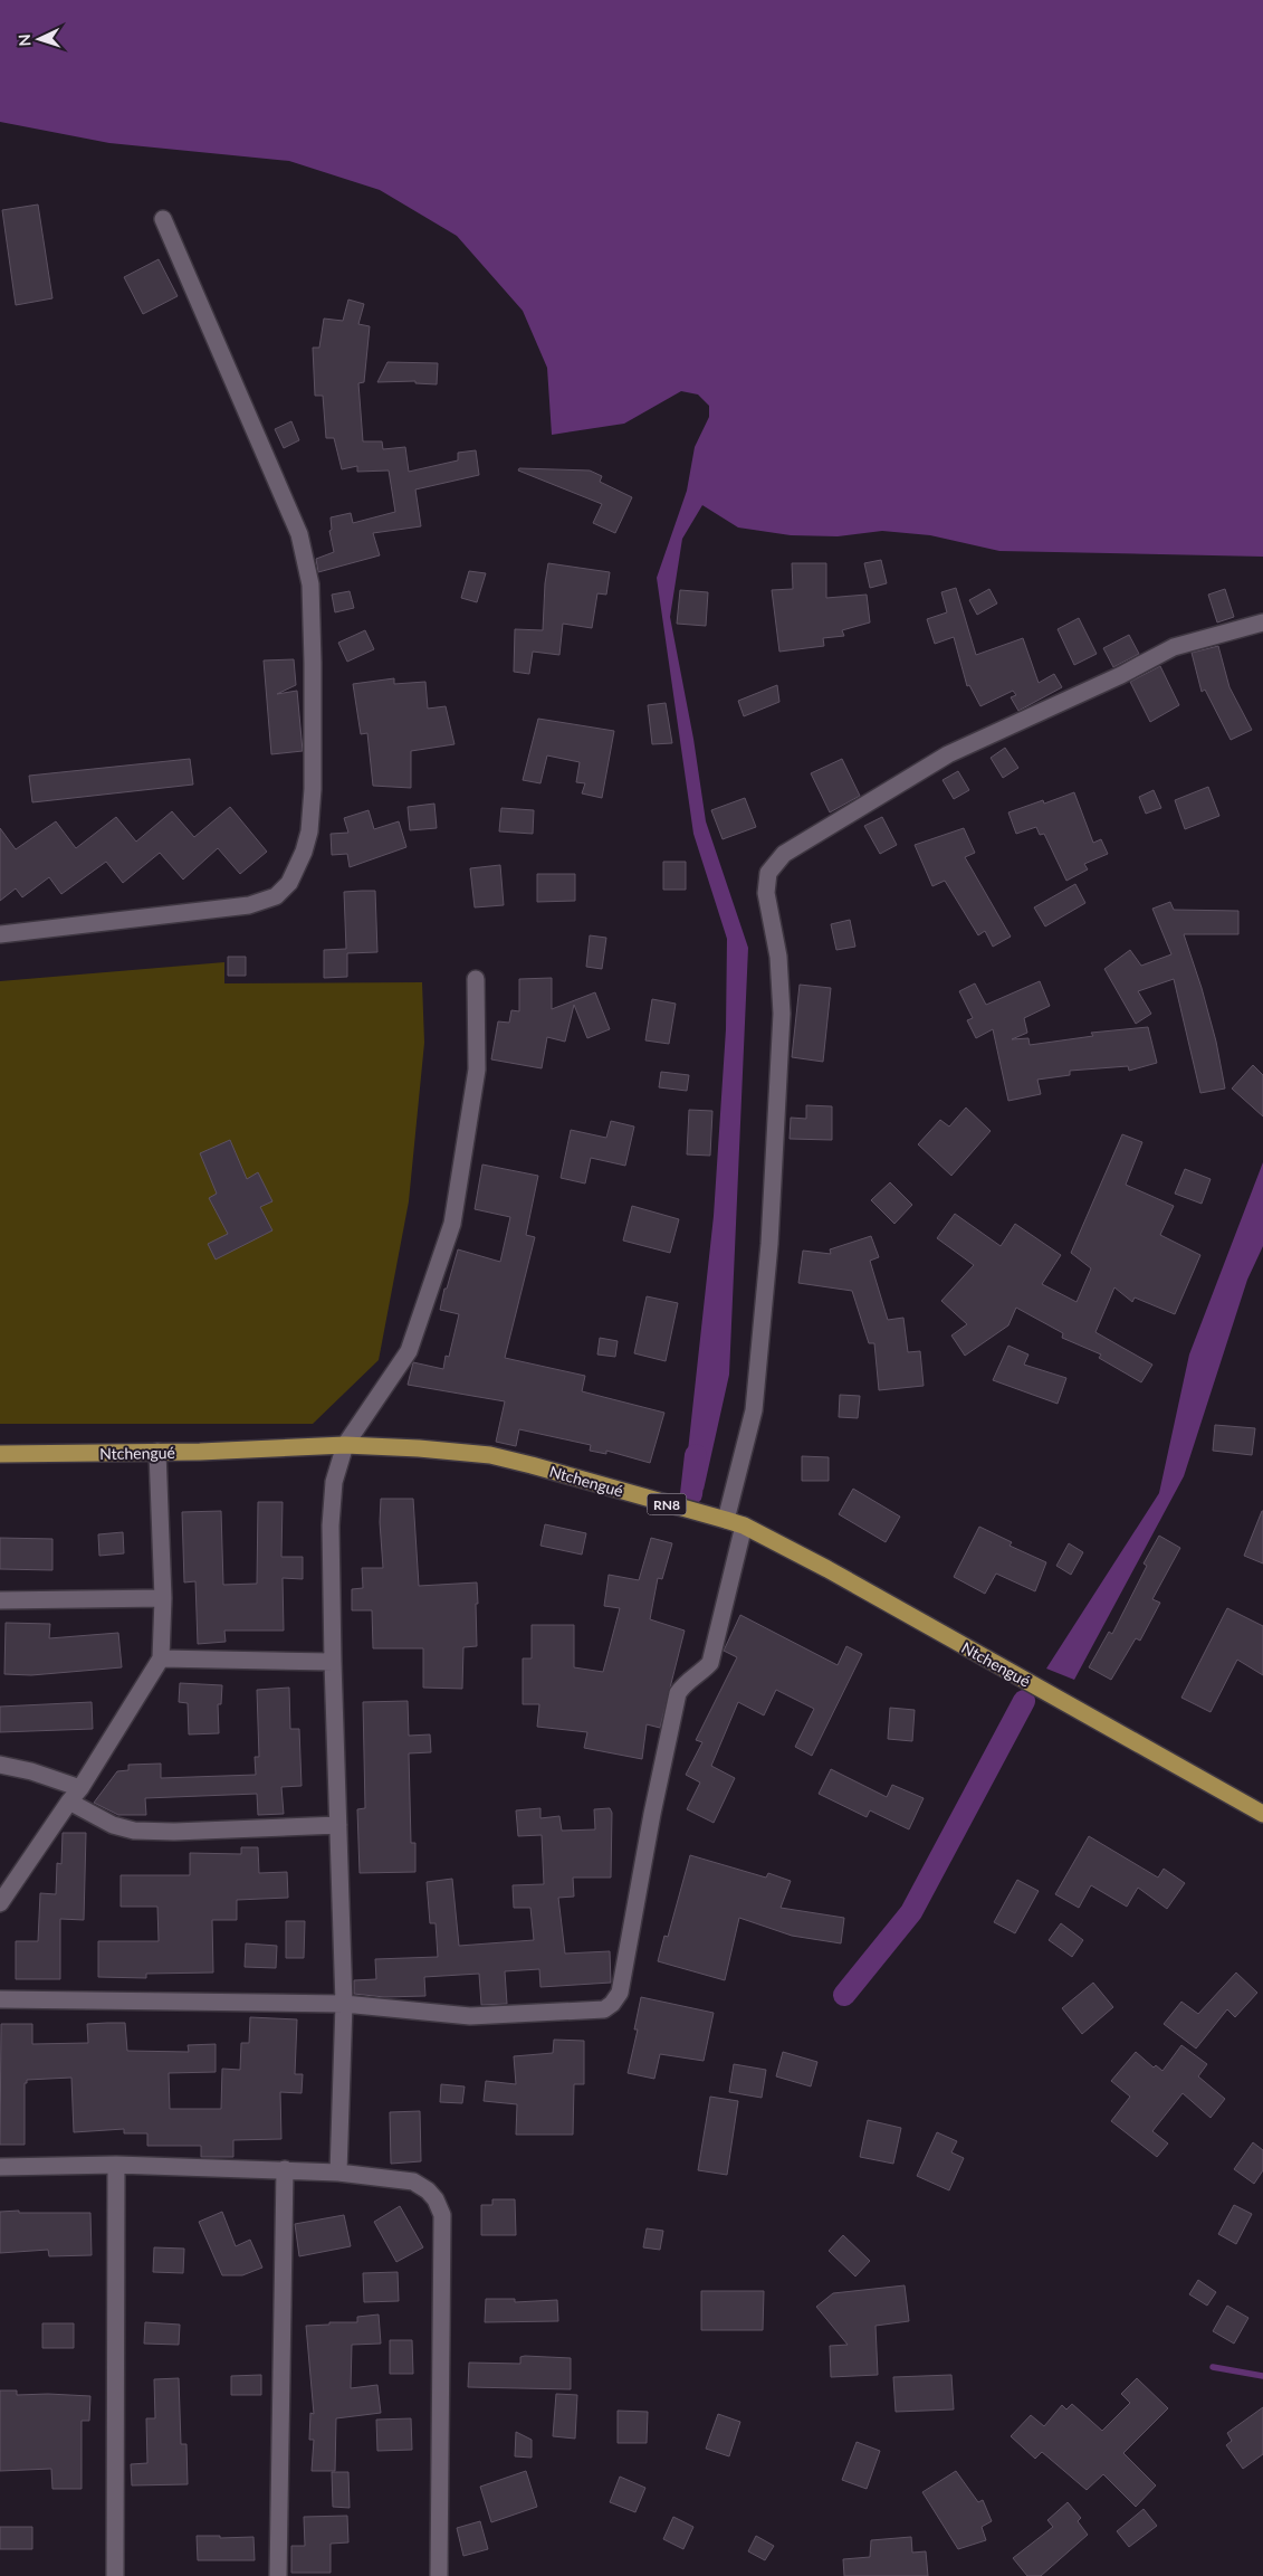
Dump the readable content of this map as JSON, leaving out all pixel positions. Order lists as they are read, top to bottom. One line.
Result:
{"streets":{"main road":["Ntchengué","RN8"]},"north":"left"}
